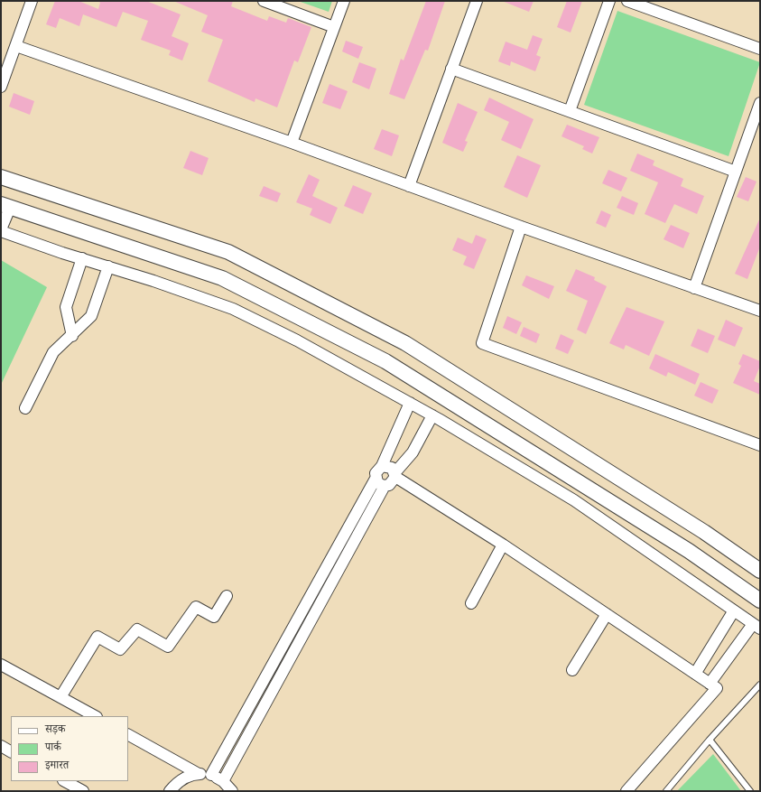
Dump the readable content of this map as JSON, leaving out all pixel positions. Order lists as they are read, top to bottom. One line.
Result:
{"legend":["सड़क","पार्क","इमारत"]}
